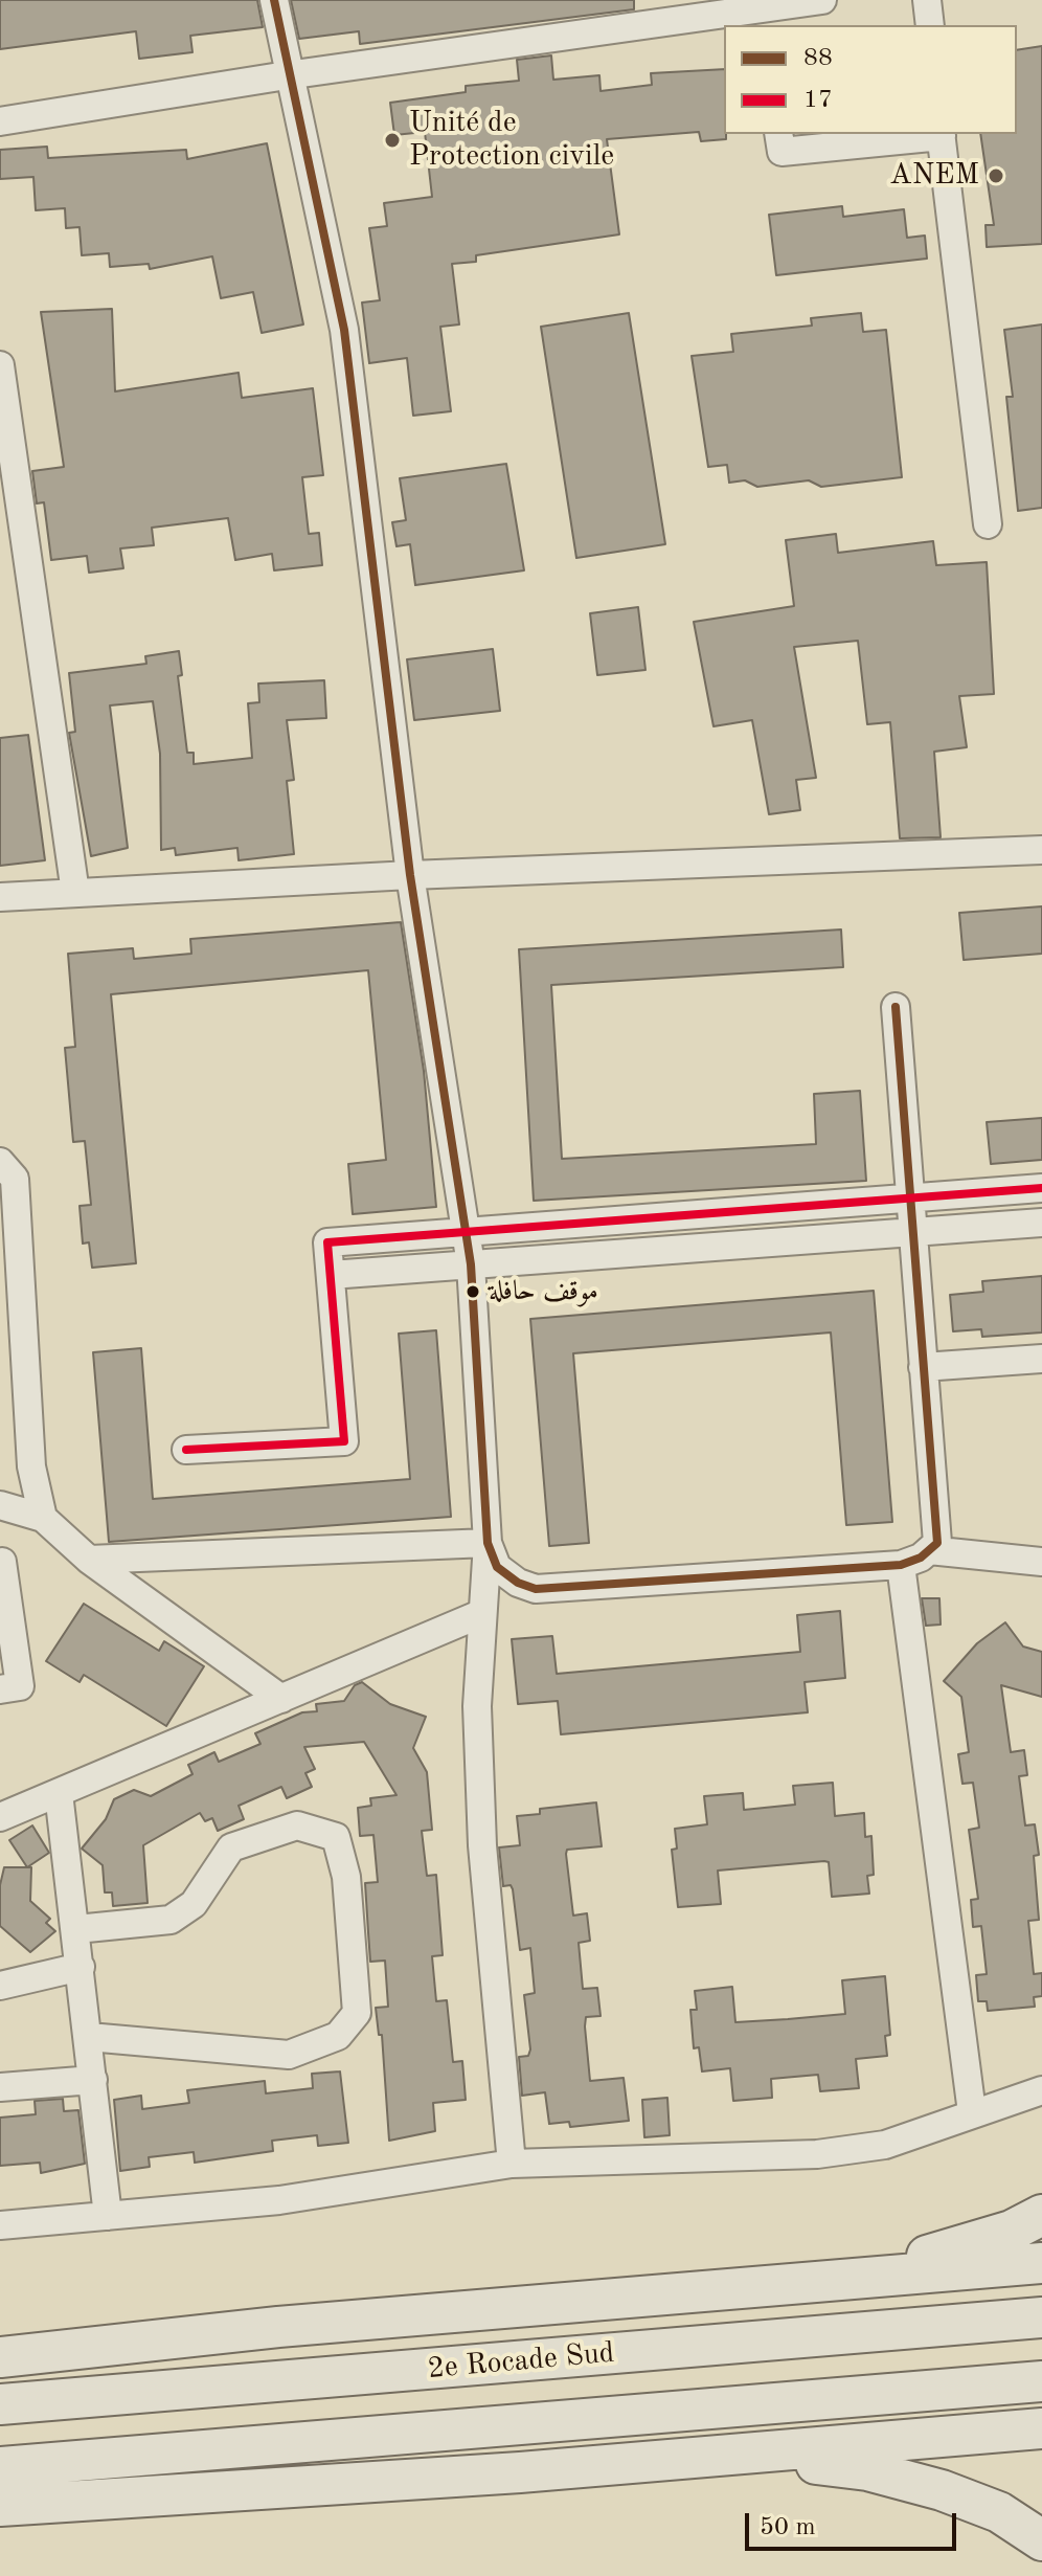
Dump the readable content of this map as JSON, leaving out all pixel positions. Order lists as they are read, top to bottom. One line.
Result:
{"streets":{"highway":["2e Rocade Sud"]},"places":["Unité de Protection civile","ANEM","موقف حافلة"],"lines":["transit line 88","transit line 17"],"legend":["88","17"],"scale_bar":"50 m"}
